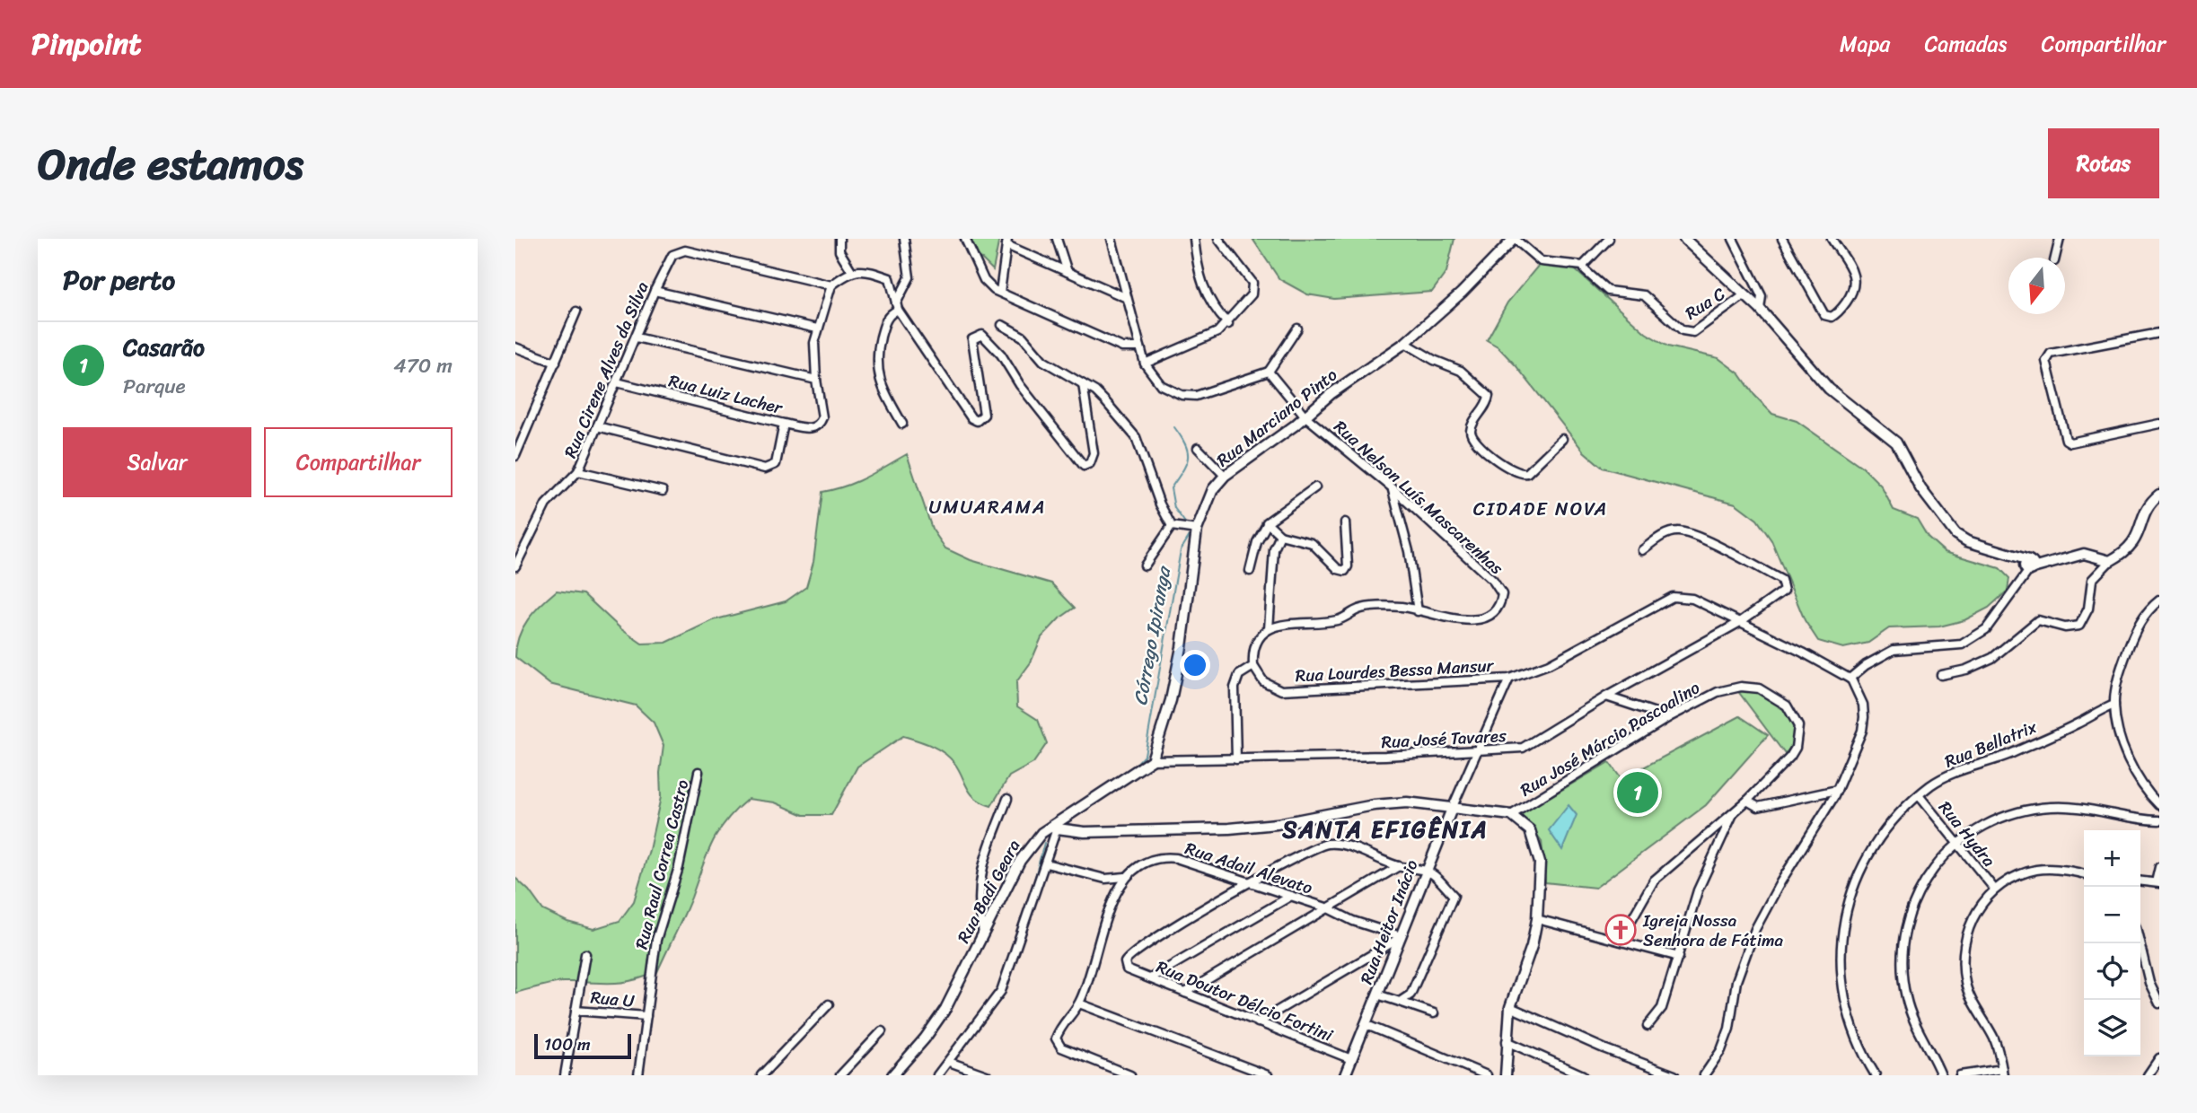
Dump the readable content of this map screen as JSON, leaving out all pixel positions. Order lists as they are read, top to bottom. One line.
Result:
{"streets":{"street":["Rua C","Rua Cirene Alves da Silva","Rua Luiz Lacher","Rua Marciano Pinto","Rua Nelson Luís Mascarenhas","Rua Lourdes Bessa Mansur","Rua José Tavares","Rua José Márcio Pascoalino","Rua Bellatrix","Rua Hydra","Rua Raul Correa Castro","Rua Adail Alevato","Rua Badi Geara","Rua Heitor Inácio","Rua U","Rua Doutor Délcio Fortini"]},"crossings":[["Rua Cirene Alves da Silva","Rua Luiz Lacher"],["Rua Marciano Pinto","Rua Nelson Luís Mascarenhas"],["Rua Marciano Pinto","Rua José Tavares"],["Rua Marciano Pinto","Rua Badi Geara"],["Rua Lourdes Bessa Mansur","Rua José Tavares"],["Rua Lourdes Bessa Mansur","Rua Heitor Inácio"],["Rua José Tavares","Rua Badi Geara"],["Rua José Tavares","Rua Heitor Inácio"],["Rua Bellatrix","Rua Hydra"],["Rua Raul Correa Castro","Rua U"],["Rua Adail Alevato","Rua Heitor Inácio"],["Rua Adail Alevato","Rua Doutor Délcio Fortini"],["Rua Heitor Inácio","Rua Doutor Délcio Fortini"]],"districts":["UMUARAMA","CIDADE NOVA","SANTA EFIGÊNIA"],"water":["Córrego Ipiranga"],"places":{"church":["Igreja Nossa Senhora de Fátima"]},"scale_bar":"100 m","north":"bottom","page":{"header":"Pinpoint","nav":["Mapa","Camadas","Compartilhar"],"title":"Onde estamos","buttons":["Rotas",["Salvar","Compartilhar"]],"heading":"Por perto","list":[{"mark":"1","name":"Casarão","note":"Parque","value":"470 m"}],"pins":"1","map_buttons":["+","−"],"scale":"100 m"}}
